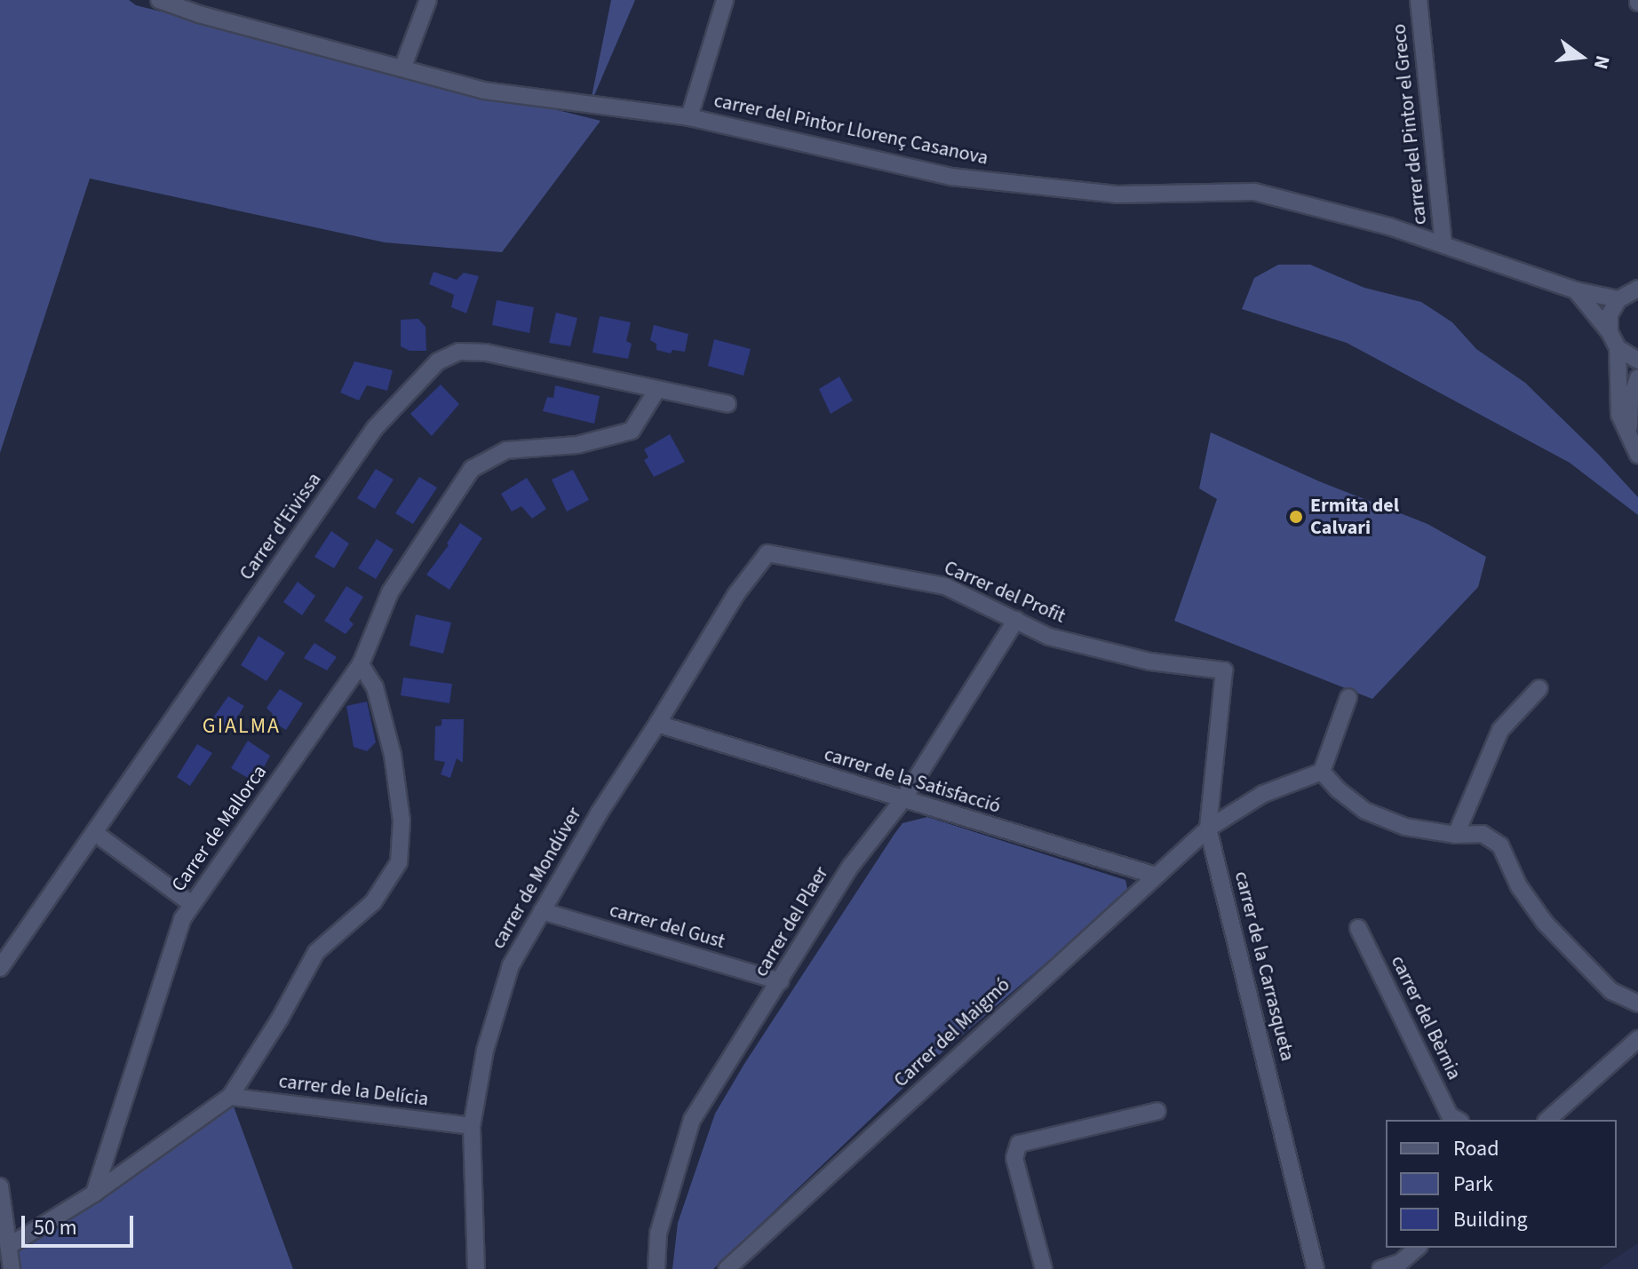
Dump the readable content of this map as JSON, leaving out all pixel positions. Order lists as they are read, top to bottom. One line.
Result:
{"streets":{"street":["carrer del Pintor el Greco","carrer del Pintor Llorenç Casanova","Carrer d'Eivissa","Carrer del Profit","carrer de la Satisfacció","Carrer de Mallorca","carrer de Mondúver","carrer del Plaer","carrer del Gust","carrer de la Carrasqueta","carrer del Bèrnia","Carrer del Maigmó","carrer de la Delícia"]},"crossings":[["carrer del Pintor el Greco","carrer del Pintor Llorenç Casanova"],["Carrer d'Eivissa","Carrer de Mallorca"],["Carrer del Profit","carrer de Mondúver"],["Carrer del Profit","carrer del Plaer"],["Carrer del Profit","carrer de la Carrasqueta"],["carrer de la Satisfacció","carrer de Mondúver"],["carrer de la Satisfacció","carrer del Plaer"],["carrer de la Satisfacció","Carrer del Maigmó"],["carrer de Mondúver","carrer del Gust"],["carrer de Mondúver","carrer de la Delícia"],["carrer del Plaer","carrer del Gust"],["carrer de la Carrasqueta","Carrer del Maigmó"]],"districts":["GIALMA"],"places":["Ermita del Calvari"],"legend":["Road","Park","Building"],"scale_bar":"50 m","north":"right"}
